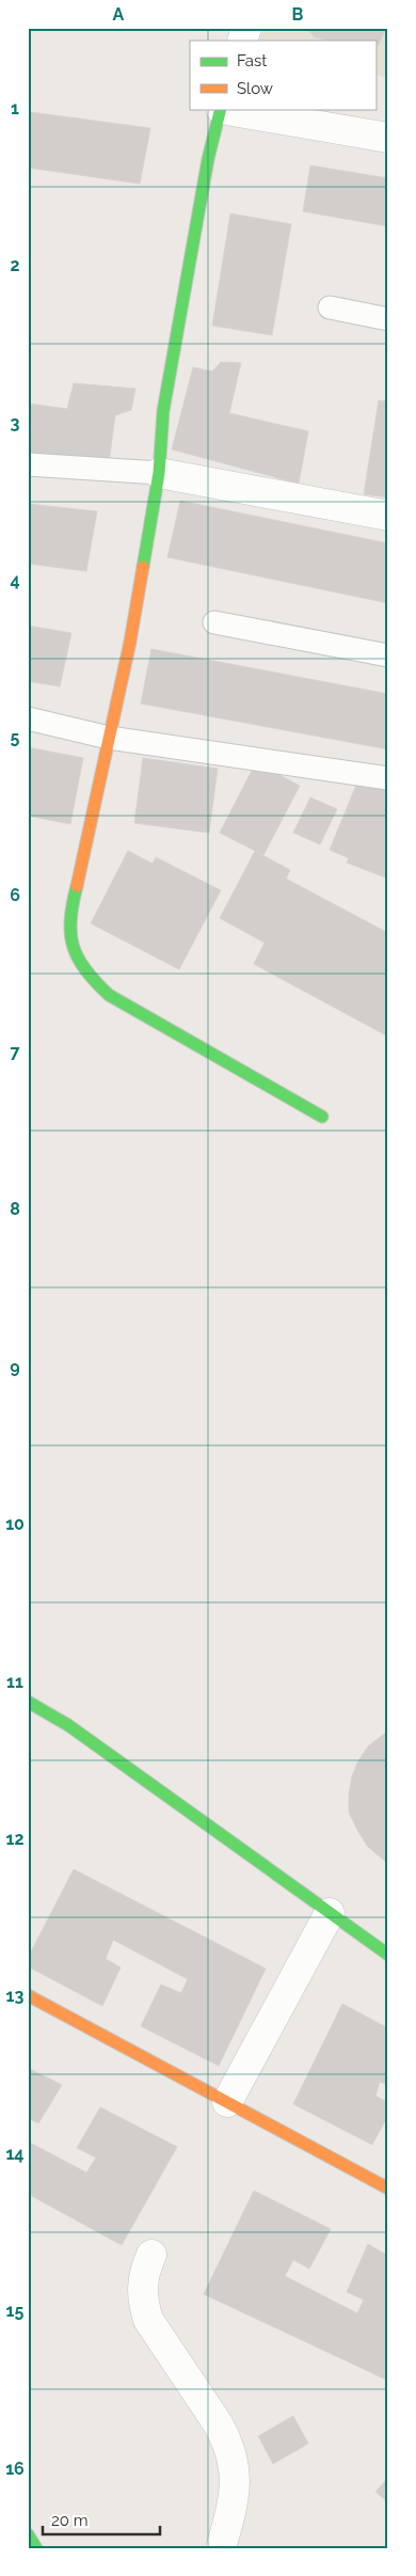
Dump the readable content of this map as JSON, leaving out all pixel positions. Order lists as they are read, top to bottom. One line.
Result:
{"legend":["Fast","Slow"],"scale_bar":"20 m","grid":{"columns":["A","B"],"rows":["1","2","3","4","5","6","7","8","9","10","11","12","13","14","15","16"]}}
